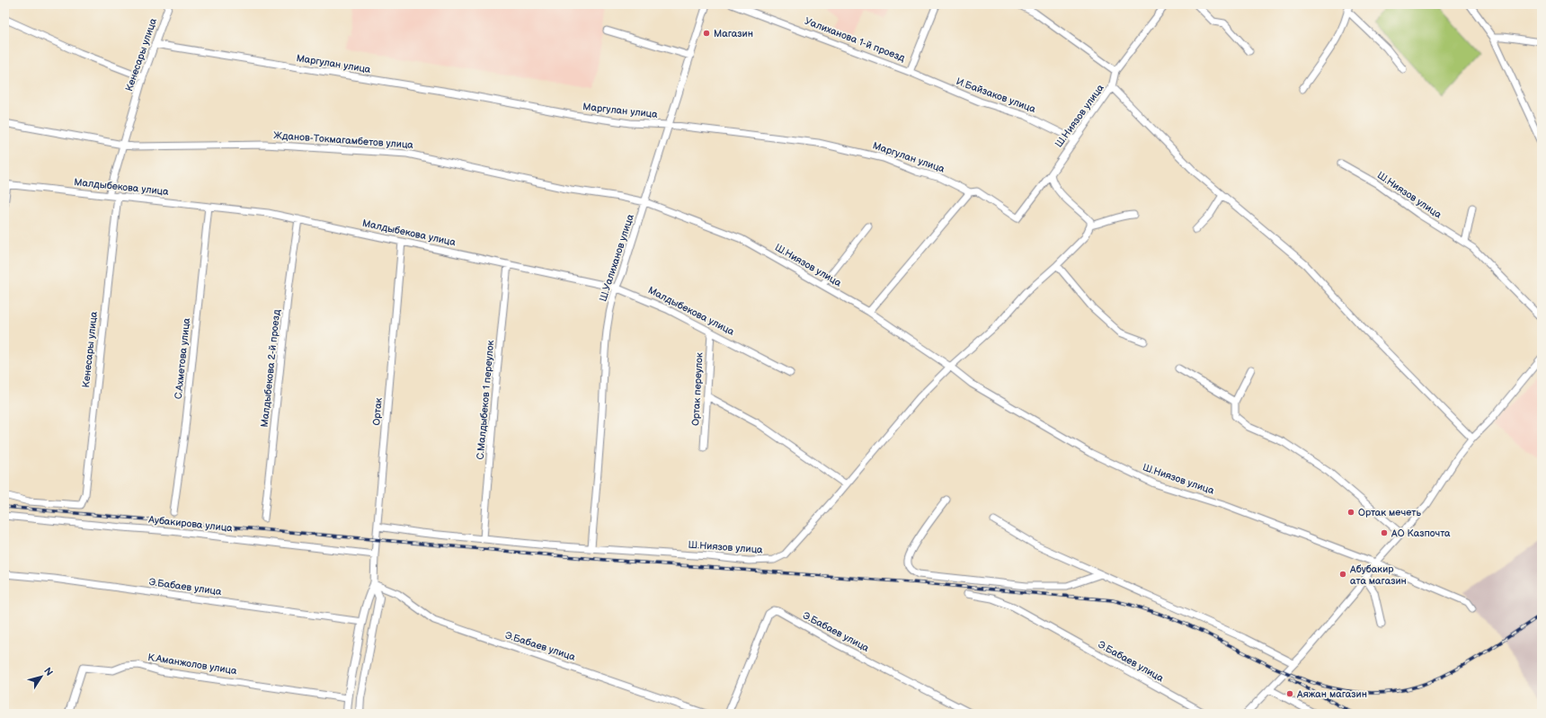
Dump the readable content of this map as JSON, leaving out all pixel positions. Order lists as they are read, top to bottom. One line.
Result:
{"streets":{"street":["Уалиханова 1-й проезд","Кенесары улица","Маргулан улица","И.Байзаков улица","Ш.Ниязов улица","Жданов-Токмагамбетов улица","Малдыбекова улица","Ш.Уалиханов улица","С.Ахметова улица","Малдыбекова 2-й проезд","Ортак переулок","С.Малдыбеков 1 переулок","Ортак","Аубакирова улица","Э.Бабаев улица","К.Аманжолов улица"]},"crossings":[["Уалиханова 1-й проезд","И.Байзаков улица"],["Кенесары улица","Маргулан улица"],["Кенесары улица","Жданов-Токмагамбетов улица"],["Кенесары улица","Малдыбекова улица"],["Маргулан улица","Ш.Ниязов улица"],["Маргулан улица","Ш.Уалиханов улица"],["И.Байзаков улица","Ш.Ниязов улица"],["Ш.Ниязов улица","Жданов-Токмагамбетов улица"],["Ш.Ниязов улица","Ш.Уалиханов улица"],["Ш.Ниязов улица","С.Малдыбеков 1 переулок"],["Ш.Ниязов улица","Ортак"],["Жданов-Токмагамбетов улица","Ш.Уалиханов улица"],["Малдыбекова улица","Ш.Уалиханов улица"],["Малдыбекова улица","С.Ахметова улица"],["Малдыбекова улица","Малдыбекова 2-й проезд"],["Малдыбекова улица","Ортак переулок"],["Малдыбекова улица","С.Малдыбеков 1 переулок"],["Малдыбекова улица","Ортак"],["Ортак","Аубакирова улица"],["Ортак","Э.Бабаев улица"],["Ортак","К.Аманжолов улица"]],"places":["Магазин","Ортак мечеть","АО Казпочта","Абубакир ата магазин","Аяжан магазин"],"north":"top right"}
